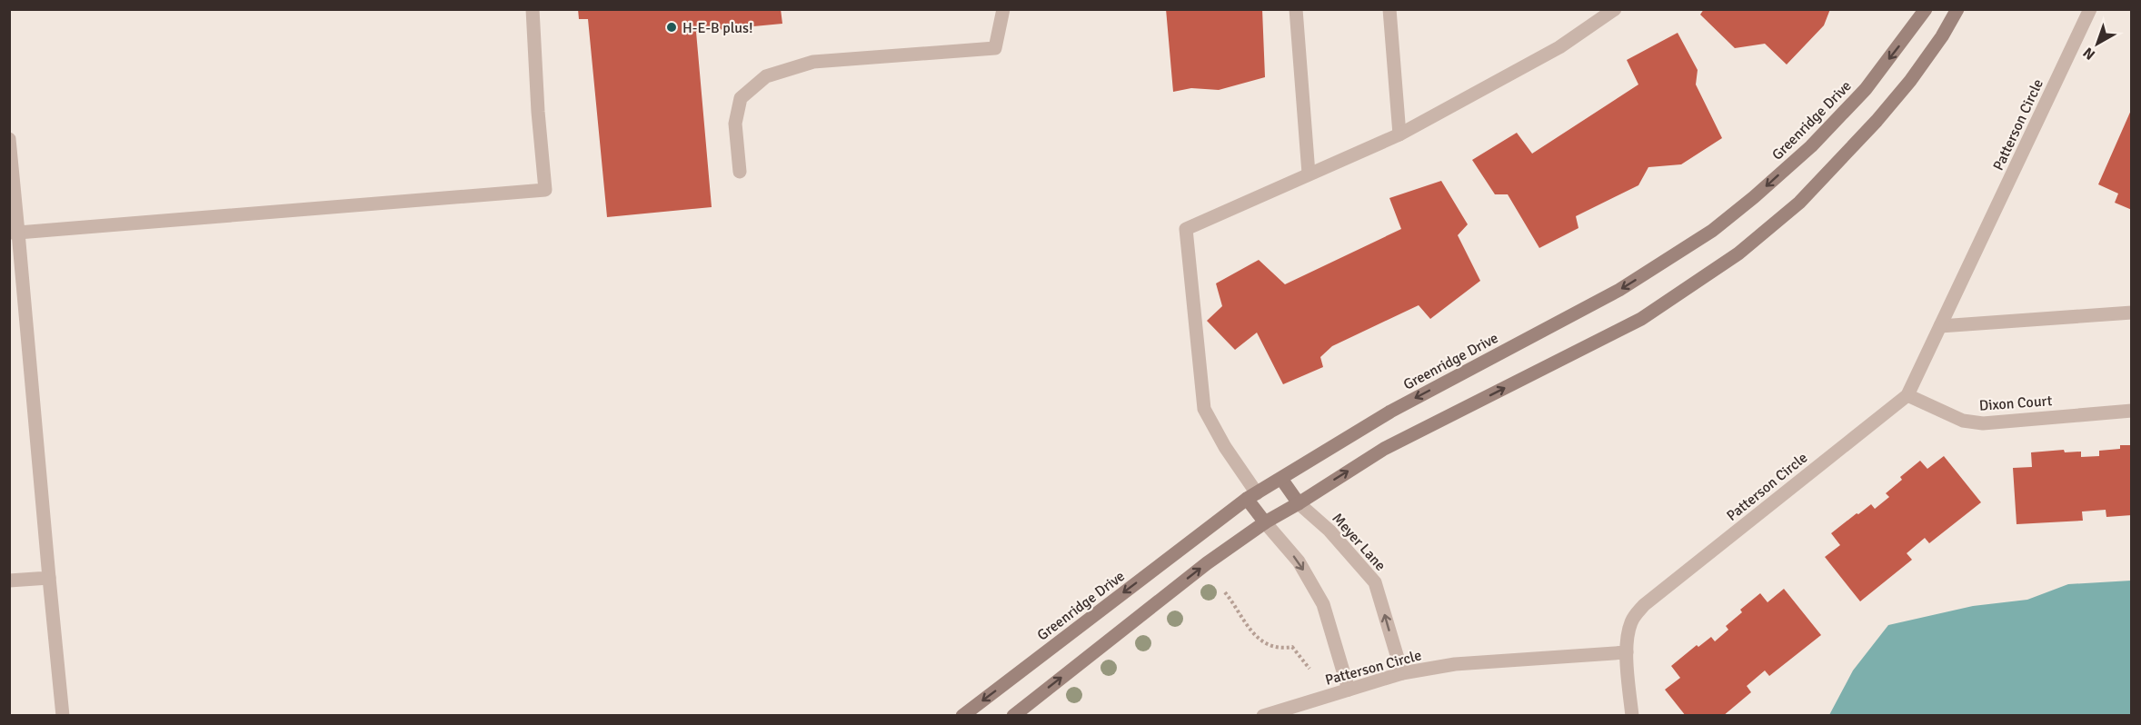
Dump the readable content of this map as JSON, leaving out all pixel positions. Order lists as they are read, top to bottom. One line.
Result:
{"streets":{"street":["Greenridge Drive","Patterson Circle","Dixon Court","Meyer Lane"]},"crossings":[["Patterson Circle","Dixon Court"],["Patterson Circle","Meyer Lane"]],"places":["H-E-B plus!"],"north":"bottom left"}
